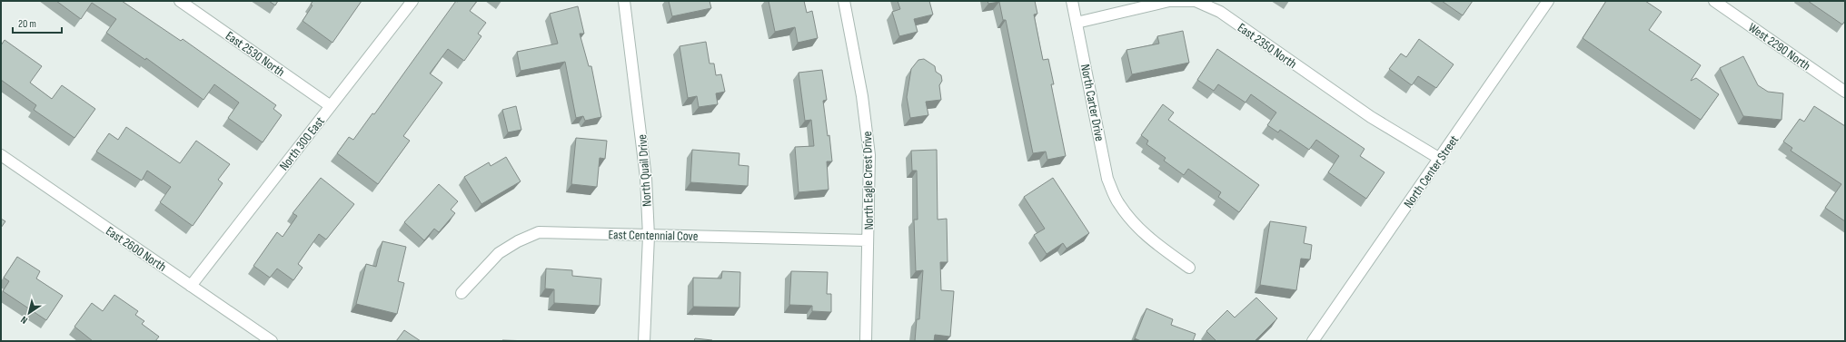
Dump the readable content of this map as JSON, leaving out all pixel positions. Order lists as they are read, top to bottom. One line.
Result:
{"streets":{"street":["East 2350 North","West 2290 North","East 2530 North","North Carter Drive","North 300 East","North Quail Drive","North Center Street","North Eagle Crest Drive","East Centennial Cove","East 2600 North"]},"crossings":[["East 2350 North","North Carter Drive"],["East 2350 North","North Center Street"],["East 2530 North","North 300 East"],["North 300 East","East 2600 North"],["North Quail Drive","East Centennial Cove"],["North Eagle Crest Drive","East Centennial Cove"]],"scale_bar":"20 m","north":"bottom left"}
